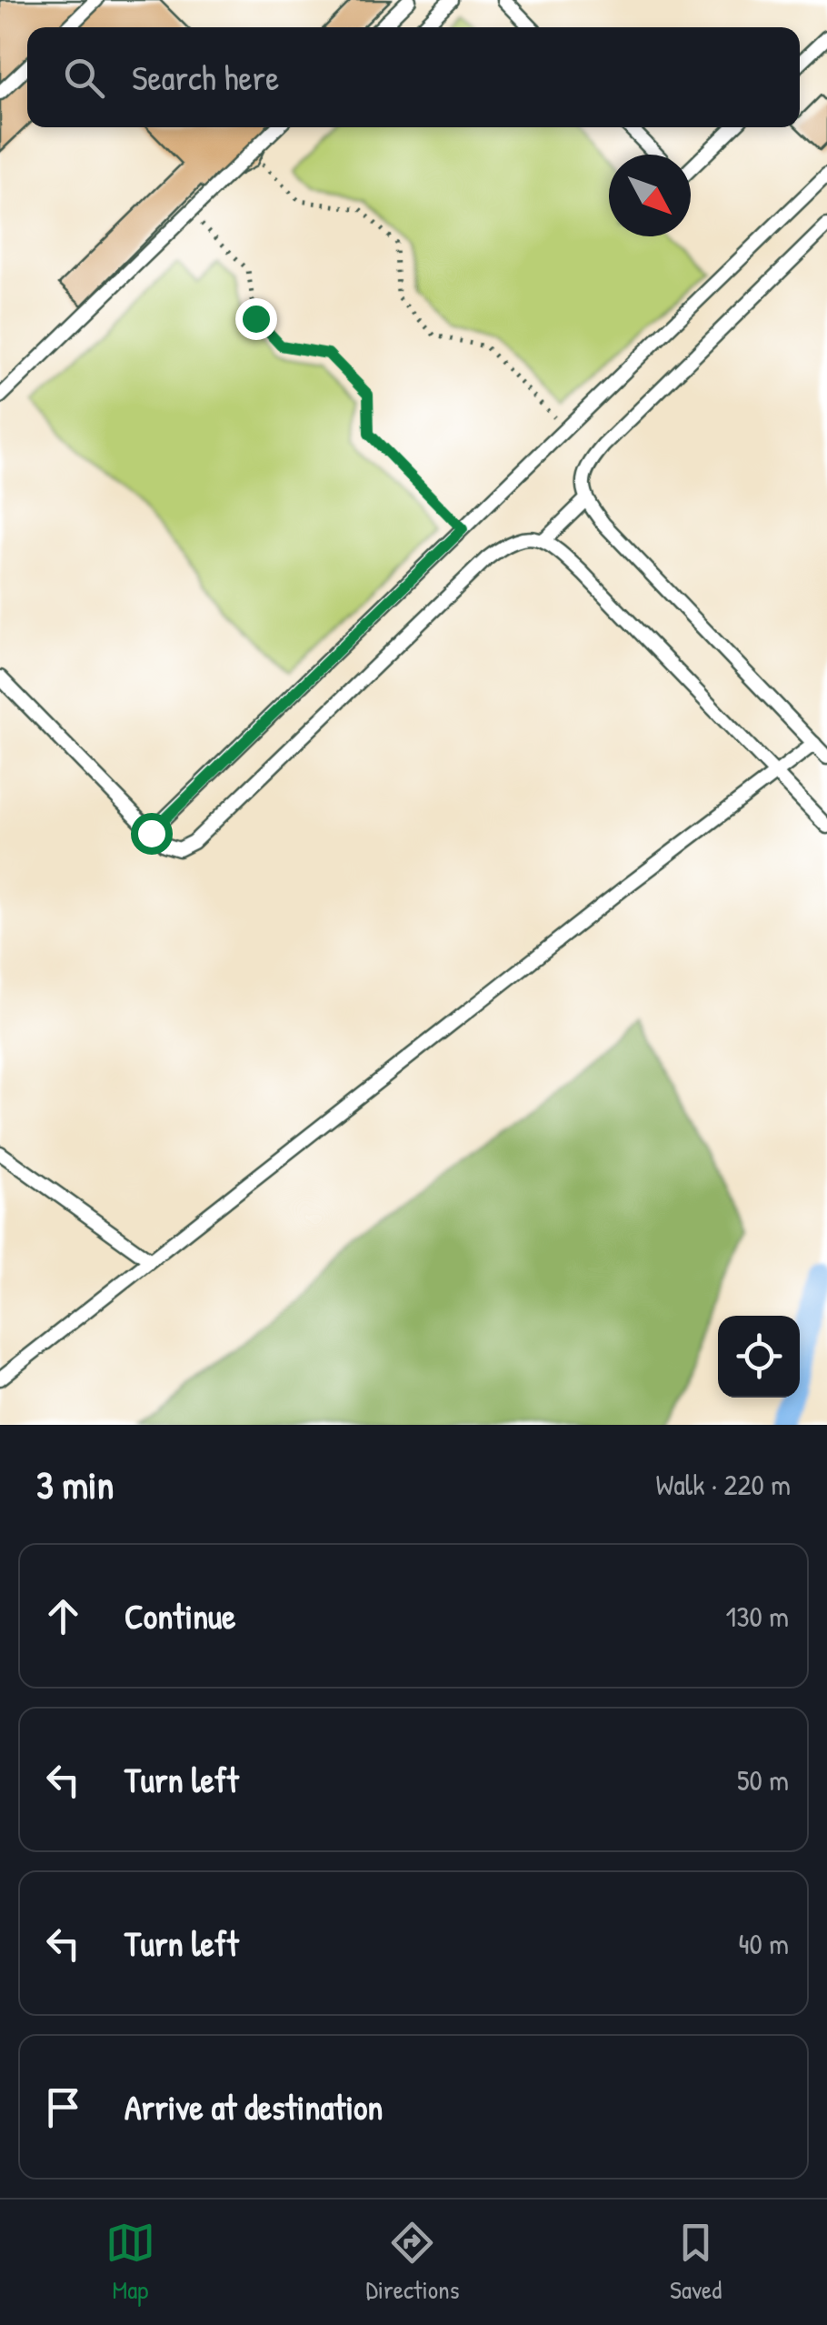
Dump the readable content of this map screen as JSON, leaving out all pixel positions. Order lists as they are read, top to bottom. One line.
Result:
{"north":"bottom right","page":{"search":"Search here","heading":["3 min","Walk · 220 m"],"list":[["Continue","130 m"],["Turn left","50 m"],["Turn left","40 m"],"Arrive at destination"],"nav":["Map","Directions","Saved"]}}
